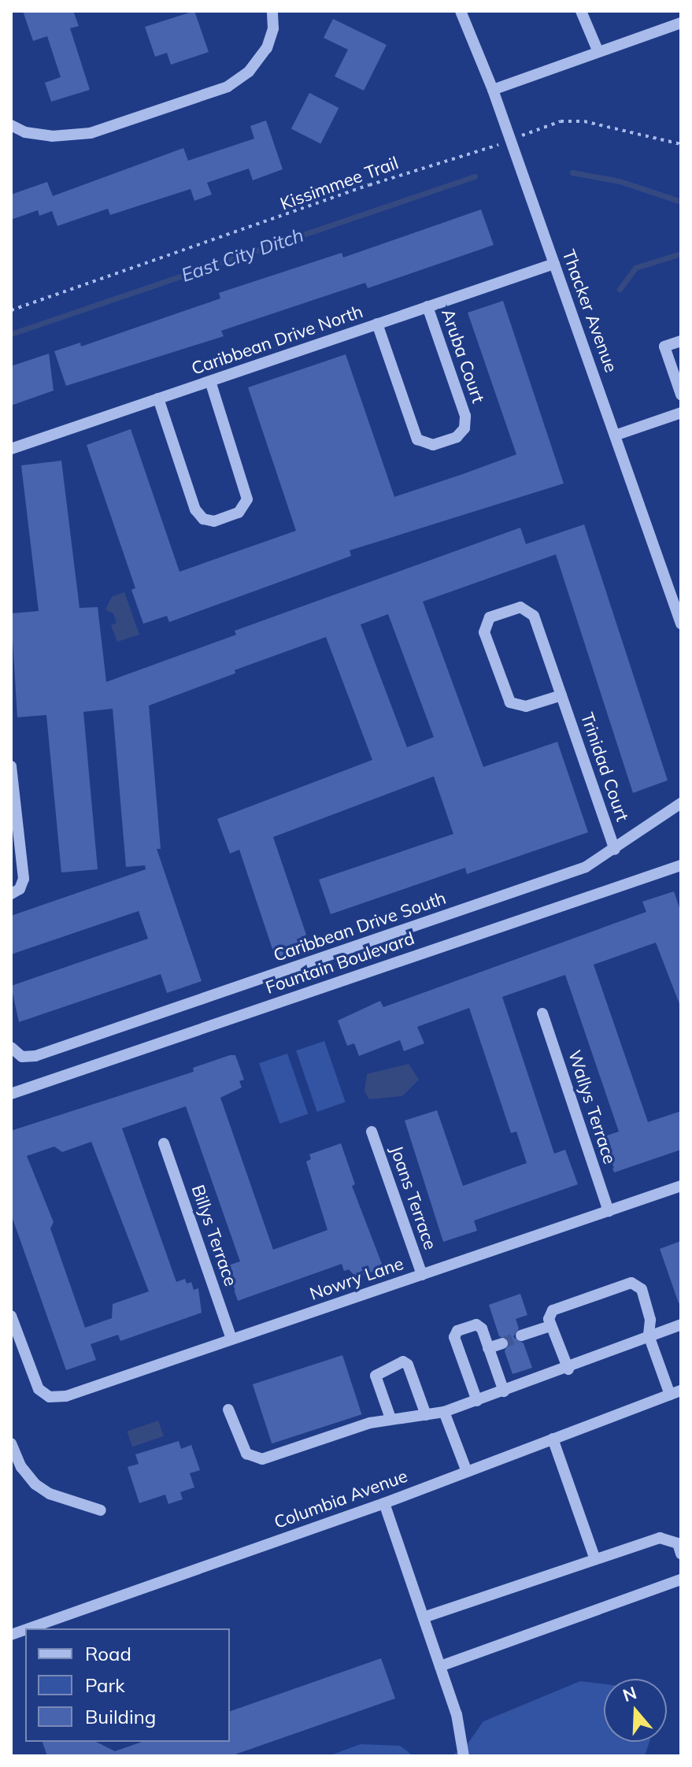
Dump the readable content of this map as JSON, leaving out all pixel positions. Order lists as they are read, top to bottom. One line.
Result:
{"streets":{"street":["Thacker Avenue","Caribbean Drive North","Aruba Court","Trinidad Court","Caribbean Drive South","Fountain Boulevard","Wallys Terrace","Joans Terrace","Billys Terrace","Nowry Lane","Columbia Avenue"],"path":["Kissimmee Trail"]},"crossings":[["Kissimmee Trail","Thacker Avenue"],["Thacker Avenue","Caribbean Drive North"],["Caribbean Drive North","Aruba Court"],["Trinidad Court","Caribbean Drive South"],["Wallys Terrace","Nowry Lane"],["Joans Terrace","Nowry Lane"],["Billys Terrace","Nowry Lane"]],"water":["East City Ditch"],"legend":["Road","Park","Building"],"north":"top"}
